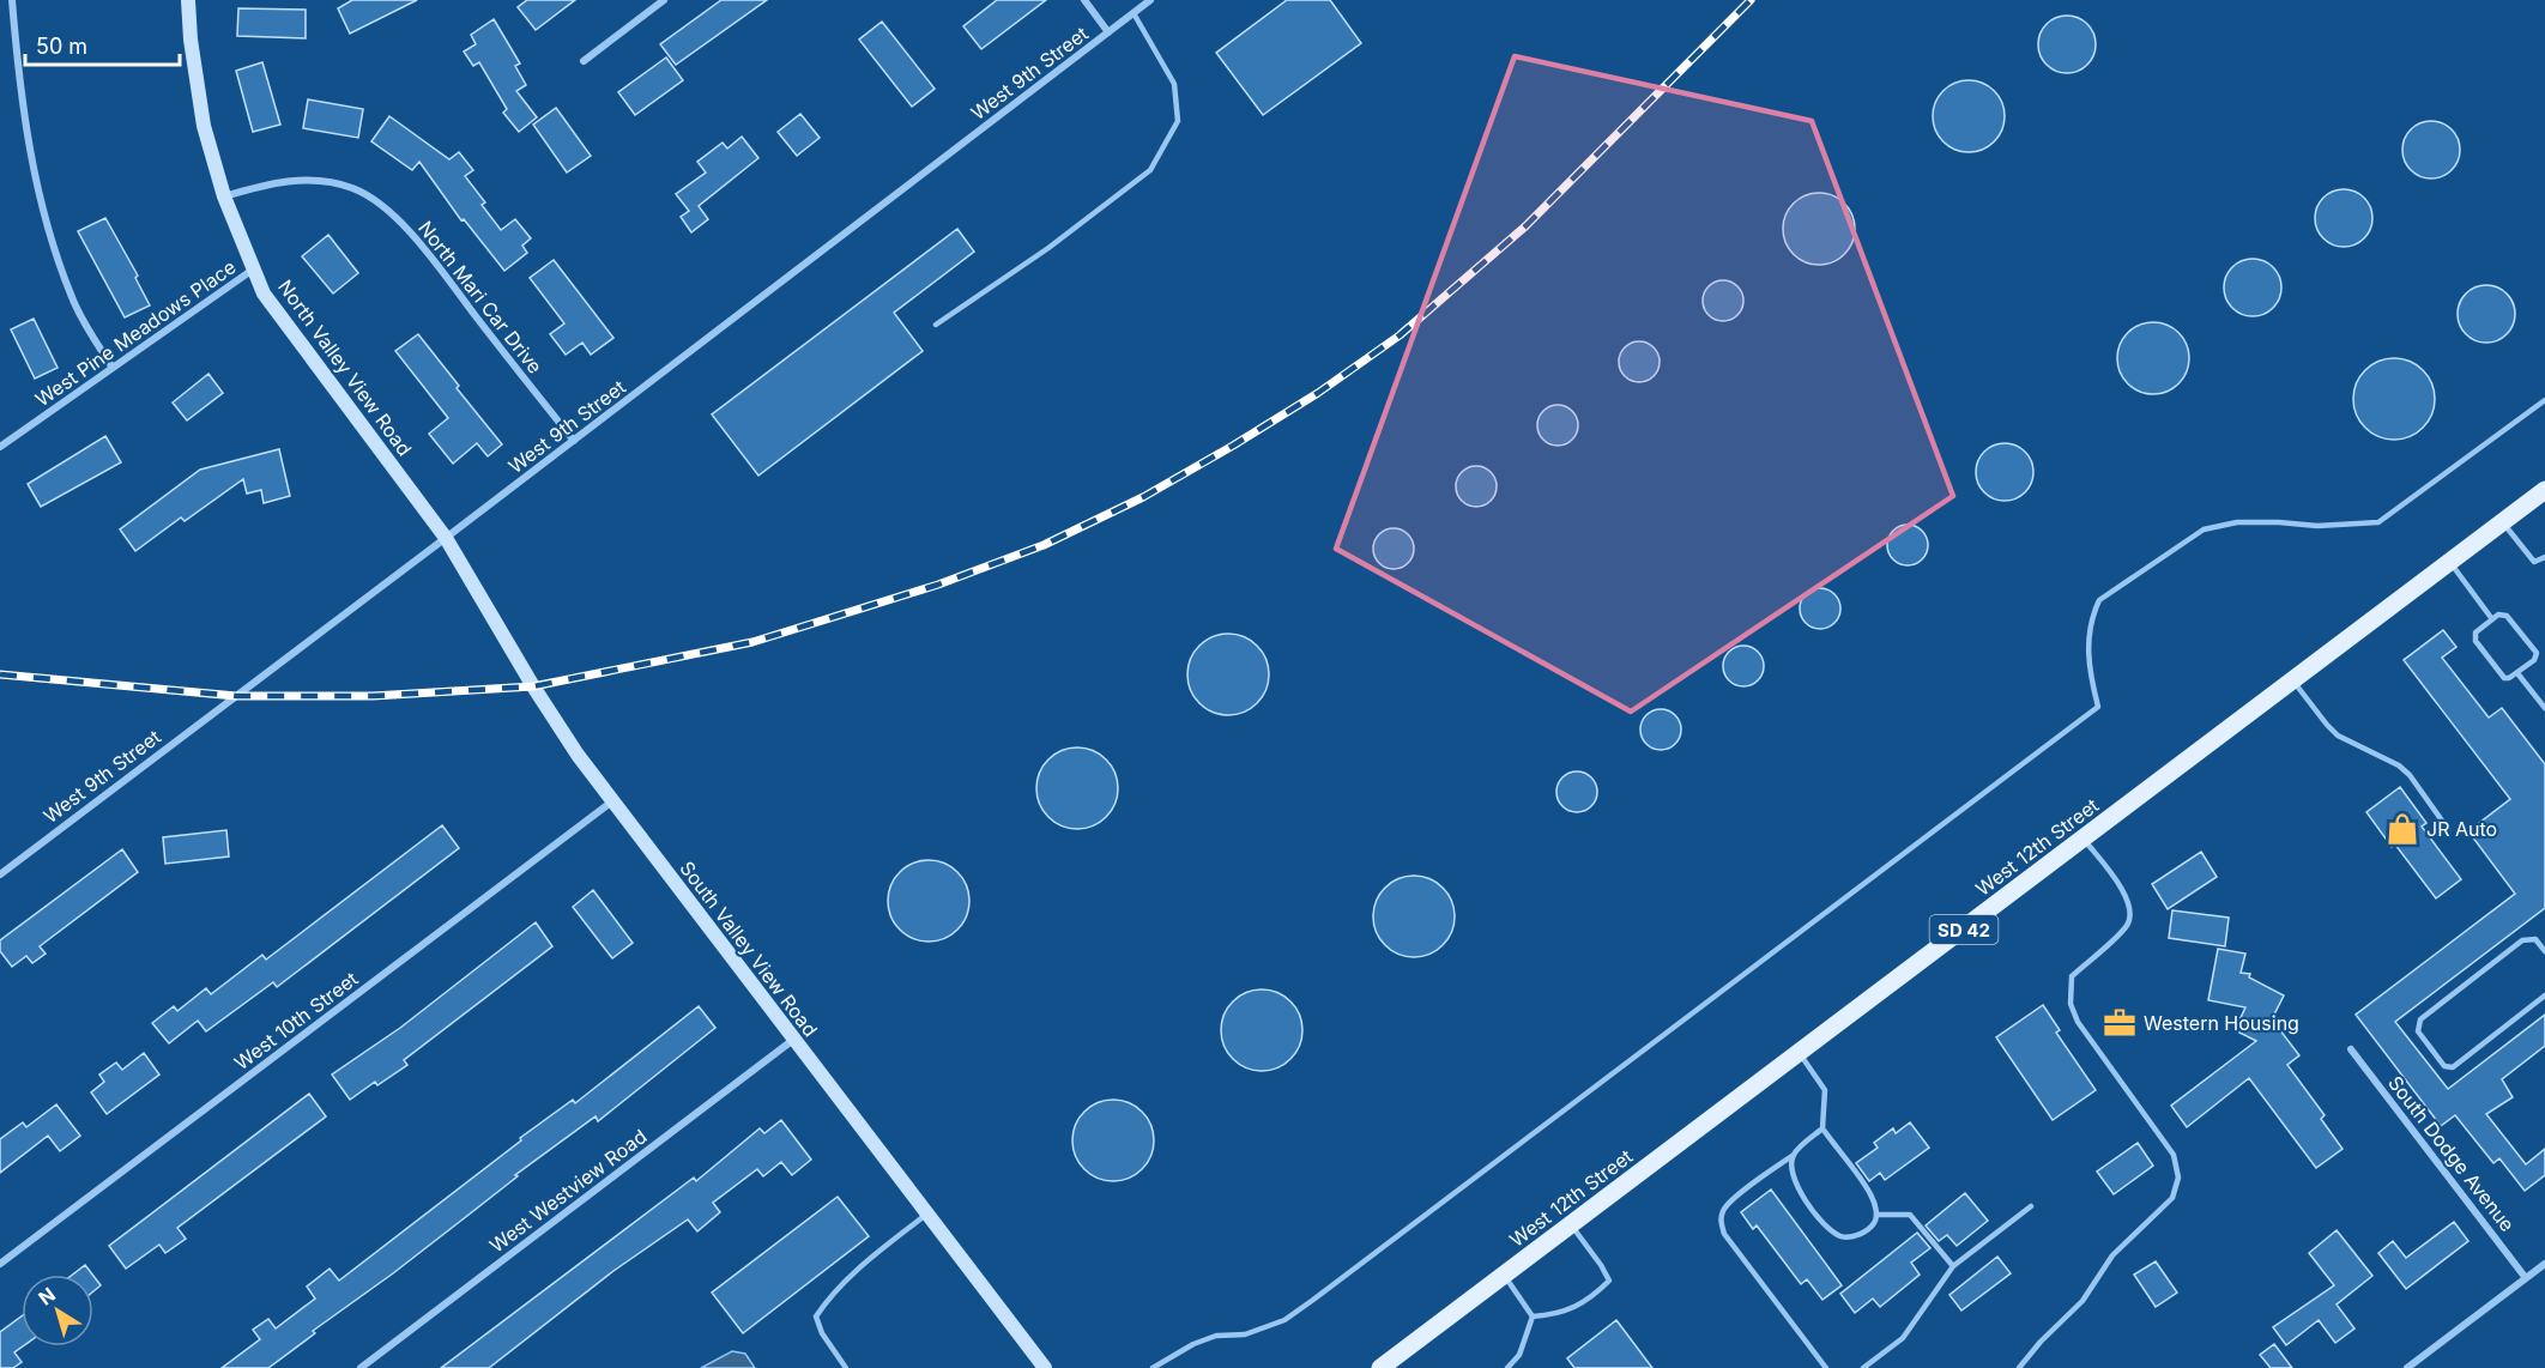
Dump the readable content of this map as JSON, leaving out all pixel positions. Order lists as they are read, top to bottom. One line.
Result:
{"streets":{"main road":["West 12th Street","SD 42"],"street":["West 9th Street","North Mari Car Drive","West Pine Meadows Place","North Valley View Road","South Valley View Road","West 10th Street","South Dodge Avenue","West Westview Road"]},"crossings":[["West 9th Street","North Mari Car Drive"],["West 9th Street","North Valley View Road"],["West 9th Street","South Valley View Road"],["North Mari Car Drive","North Valley View Road"],["West Pine Meadows Place","North Valley View Road"],["North Valley View Road","South Valley View Road"],["South Valley View Road","West 10th Street"],["South Valley View Road","West Westview Road"]],"places":{"shop":["JR Auto"],"office":["Western Housing"]},"scale_bar":"50 m","north":"top left"}
